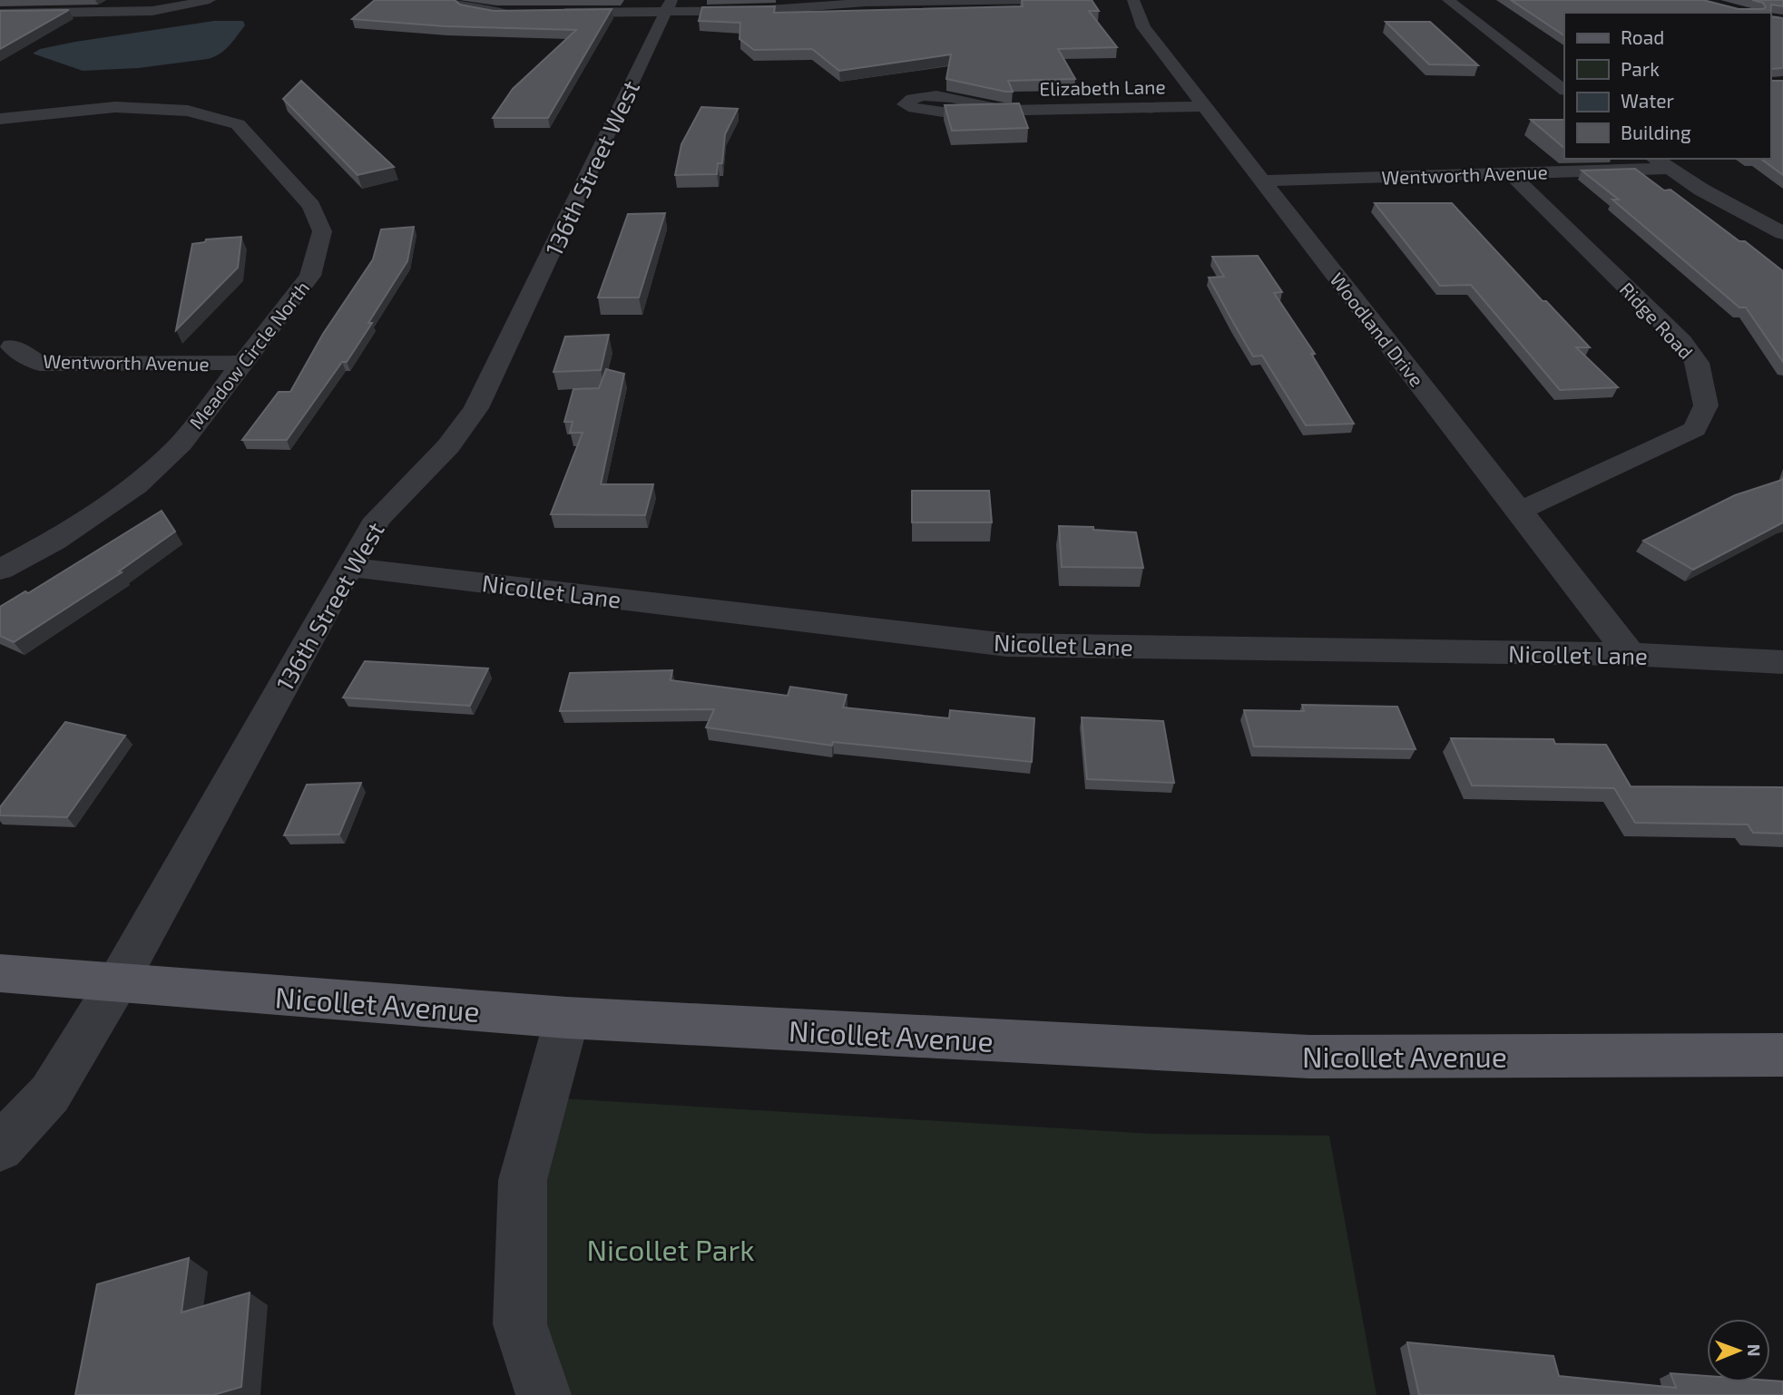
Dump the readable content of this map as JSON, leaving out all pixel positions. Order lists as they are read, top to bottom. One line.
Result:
{"streets":{"main road":["Nicollet Avenue"],"street":["Elizabeth Lane","136th Street West","Wentworth Avenue","Ridge Road","Woodland Drive","Meadow Circle North","Nicollet Lane"]},"crossings":[["Elizabeth Lane","Woodland Drive"],["136th Street West","Nicollet Lane"],["136th Street West","Nicollet Avenue"],["Wentworth Avenue","Ridge Road"],["Wentworth Avenue","Woodland Drive"],["Wentworth Avenue","Meadow Circle North"],["Ridge Road","Woodland Drive"],["Woodland Drive","Nicollet Lane"]],"parks":["Nicollet Park"],"legend":["Road","Park","Water","Building"],"north":"right"}
